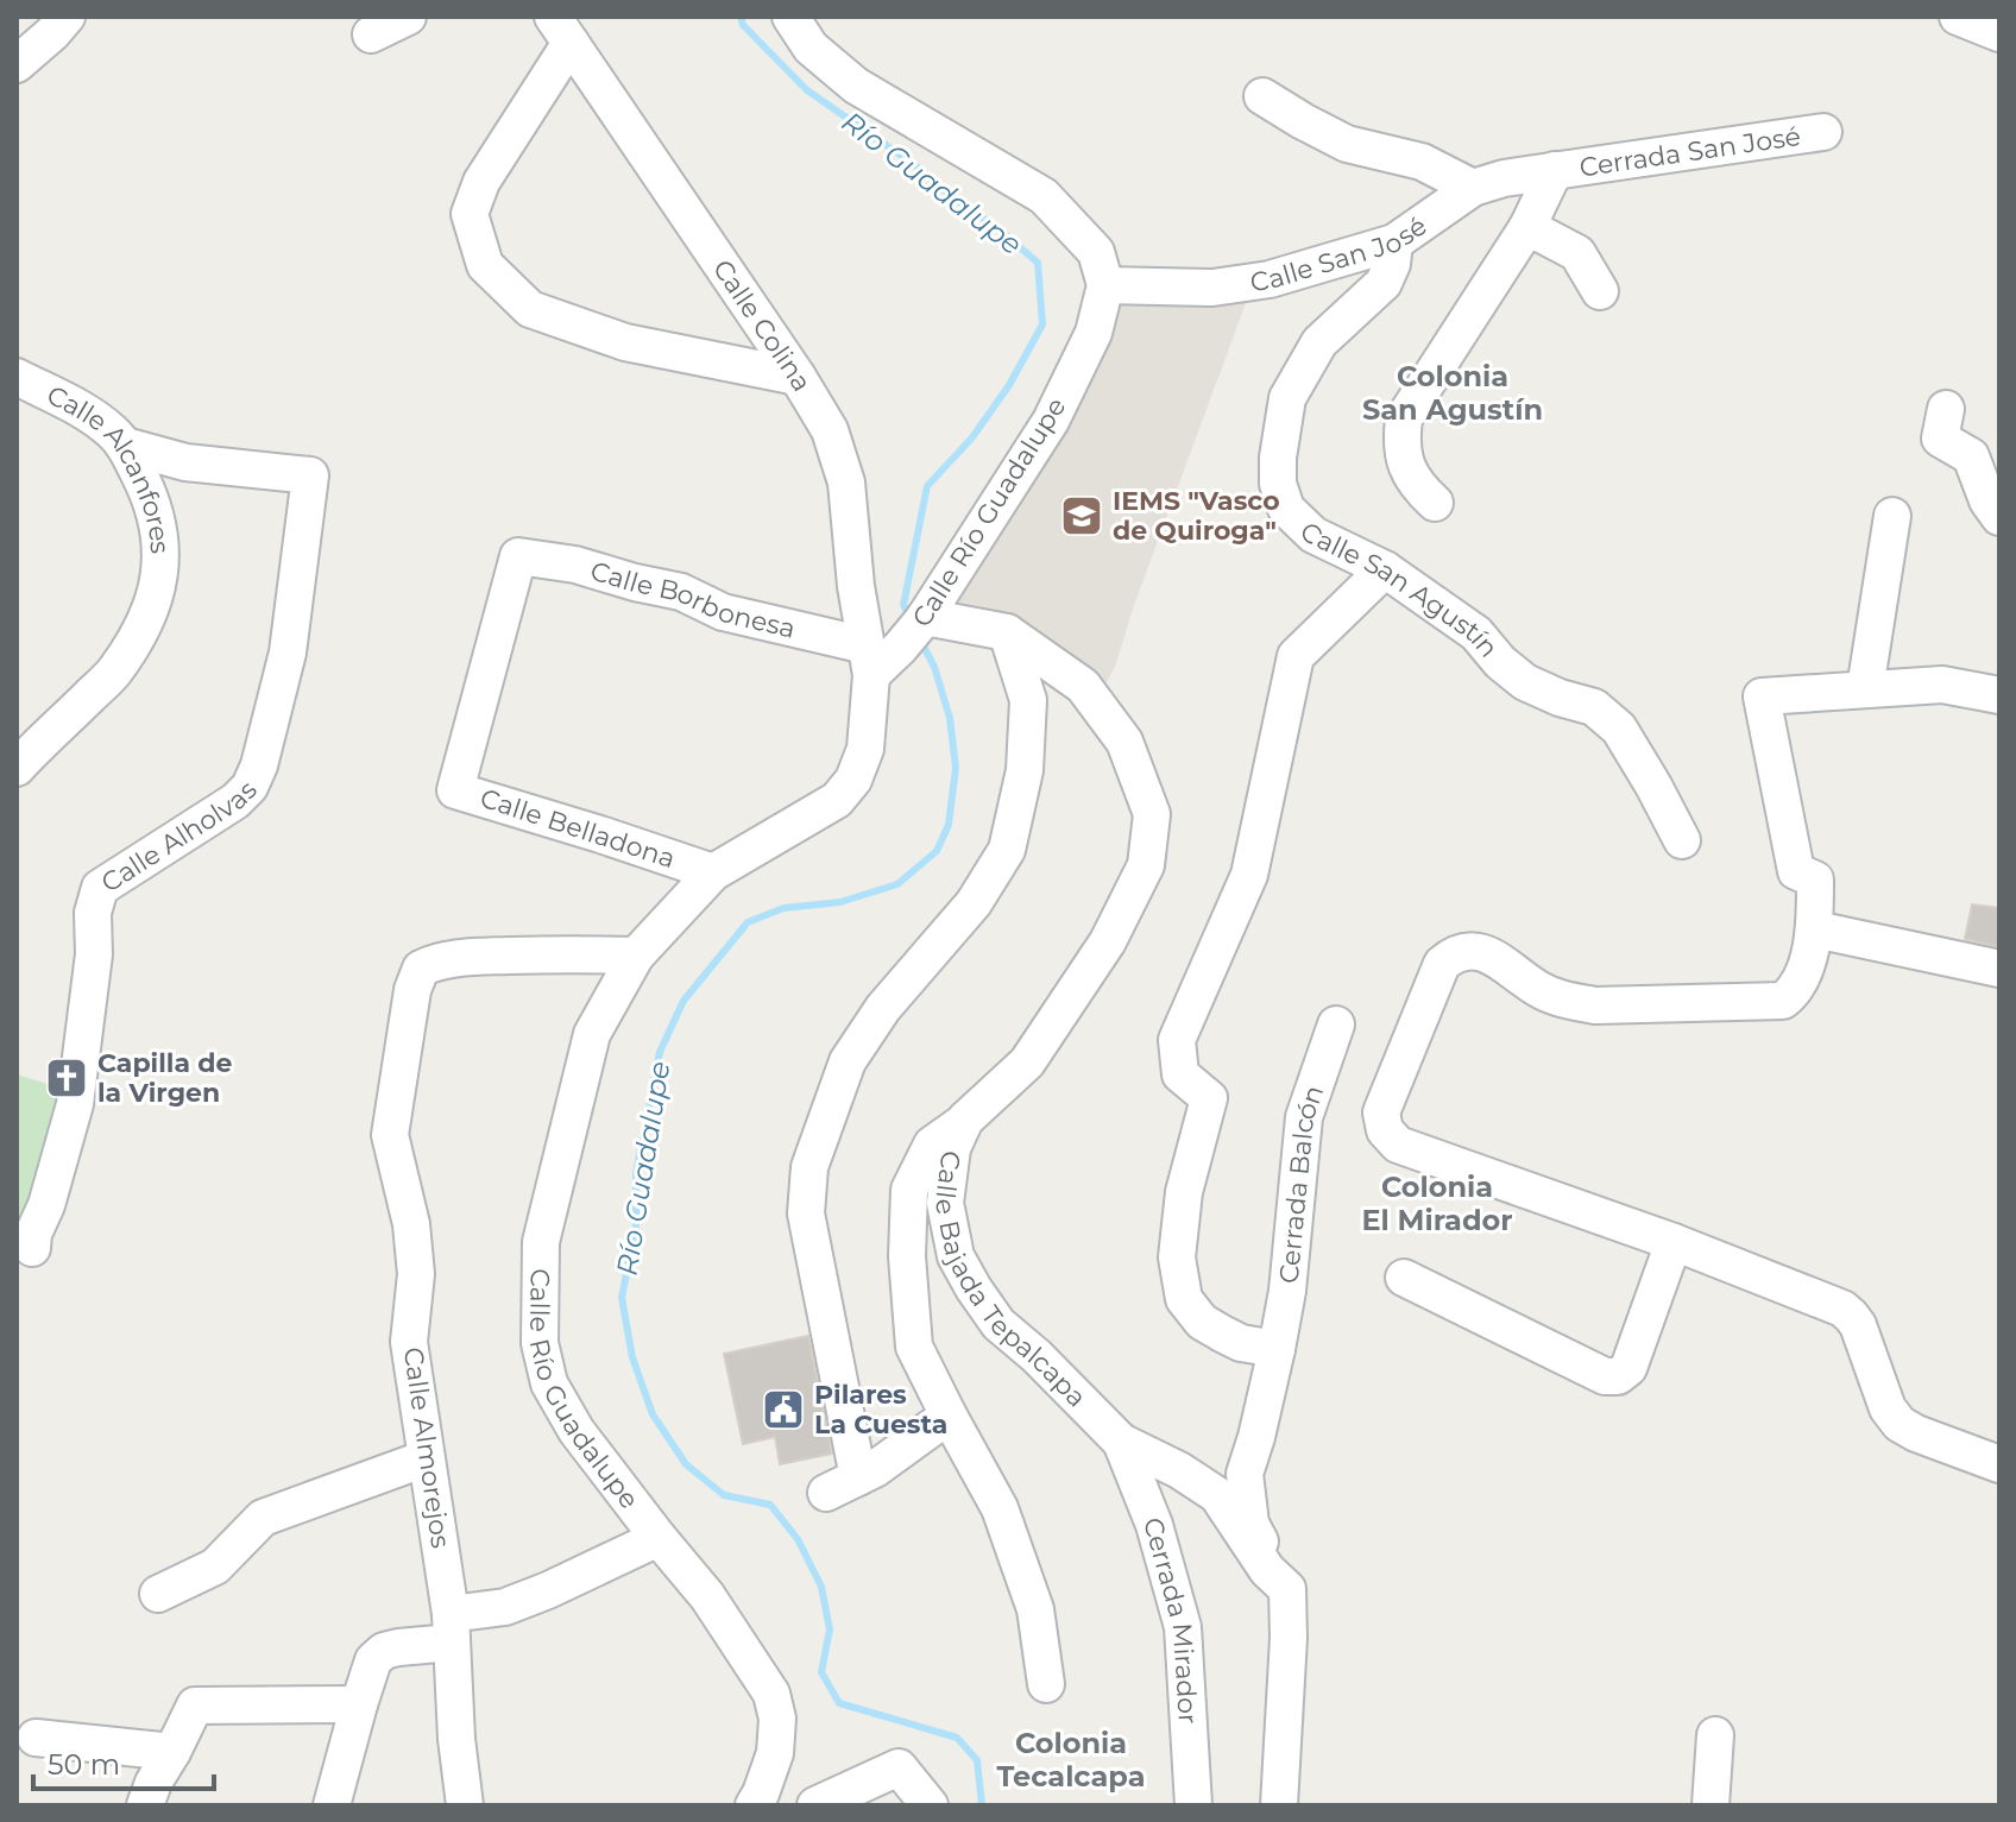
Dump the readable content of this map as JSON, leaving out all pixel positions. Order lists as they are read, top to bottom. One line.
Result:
{"streets":{"street":["Cerrada San José","Calle San José","Calle Colina","Calle Alcanfores","Calle Río Guadalupe","Calle San Agustín","Calle Borbonesa","Calle Belladona","Calle Alholvas","Cerrada Balcón","Calle Bajada Tepalcapa","Calle Almorejos","Cerrada Mirador"]},"crossings":[["Cerrada San José","Calle San José"],["Calle San José","Calle Río Guadalupe"],["Calle San José","Calle San Agustín"],["Calle Colina","Calle Río Guadalupe"],["Calle Colina","Calle Borbonesa"],["Calle Alcanfores","Calle Alholvas"],["Calle Río Guadalupe","Calle Borbonesa"],["Calle Río Guadalupe","Calle Belladona"],["Calle Río Guadalupe","Calle Almorejos"],["Calle Borbonesa","Calle Belladona"],["Cerrada Balcón","Calle Bajada Tepalcapa"],["Calle Bajada Tepalcapa","Cerrada Mirador"]],"districts":["Colonia San Agustín","Colonia El Mirador","Colonia Tecalcapa"],"water":["Río Guadalupe"],"places":{"school or university":["IEMS \"Vasco de Quiroga\""],"church":["Capilla de la Virgen"],"public building":["Pilares La Cuesta"]},"scale_bar":"50 m"}
